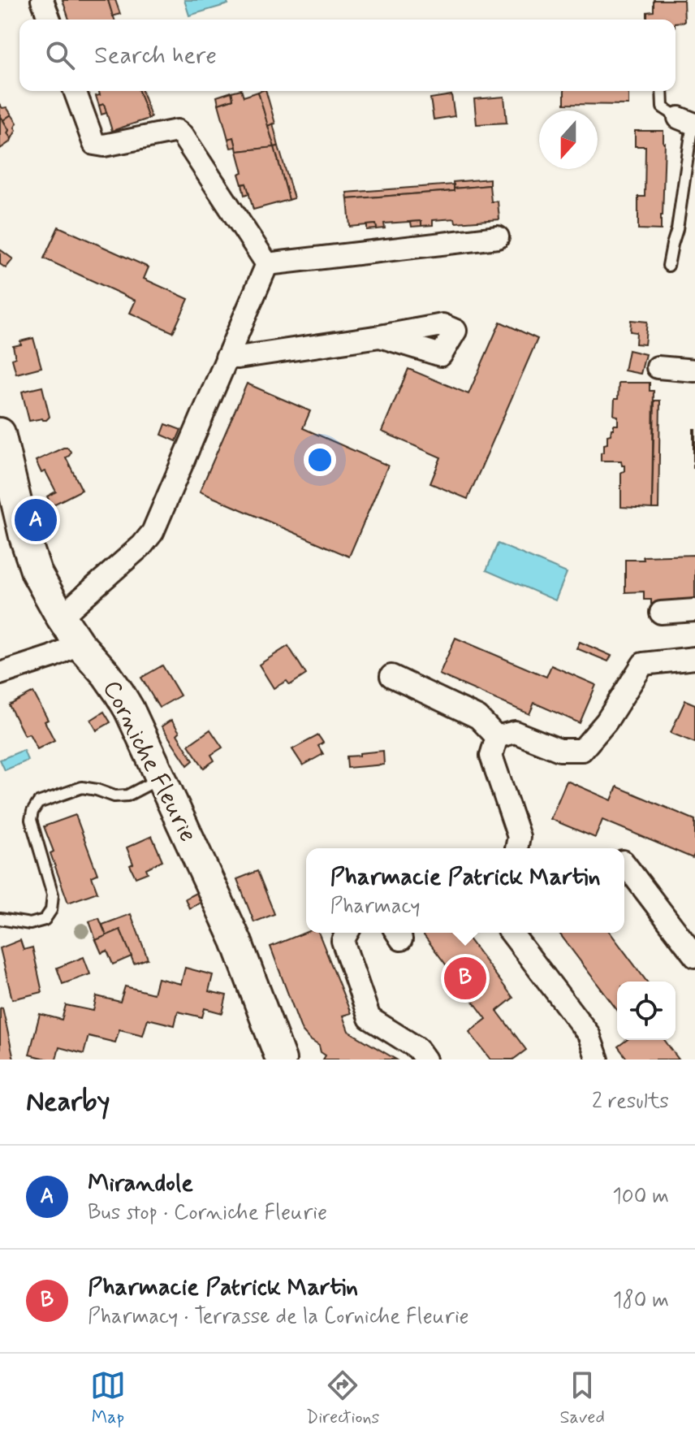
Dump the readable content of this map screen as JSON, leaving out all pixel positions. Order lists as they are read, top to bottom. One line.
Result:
{"streets":{"main road":["Corniche Fleurie"]},"north":"bottom","page":{"search":"Search here","pins":["A","B"],"popup":["Pharmacie Patrick Martin","Pharmacy"],"heading":["Nearby","2 results"],"list":[{"mark":"A","name":"Mirandole","note":"Bus stop · Corniche Fleurie","value":"100 m"},{"mark":"B","name":"Pharmacie Patrick Martin","note":"Pharmacy · Terrasse de la Corniche Fleurie","value":"180 m"}],"nav":["Map","Directions","Saved"]}}
